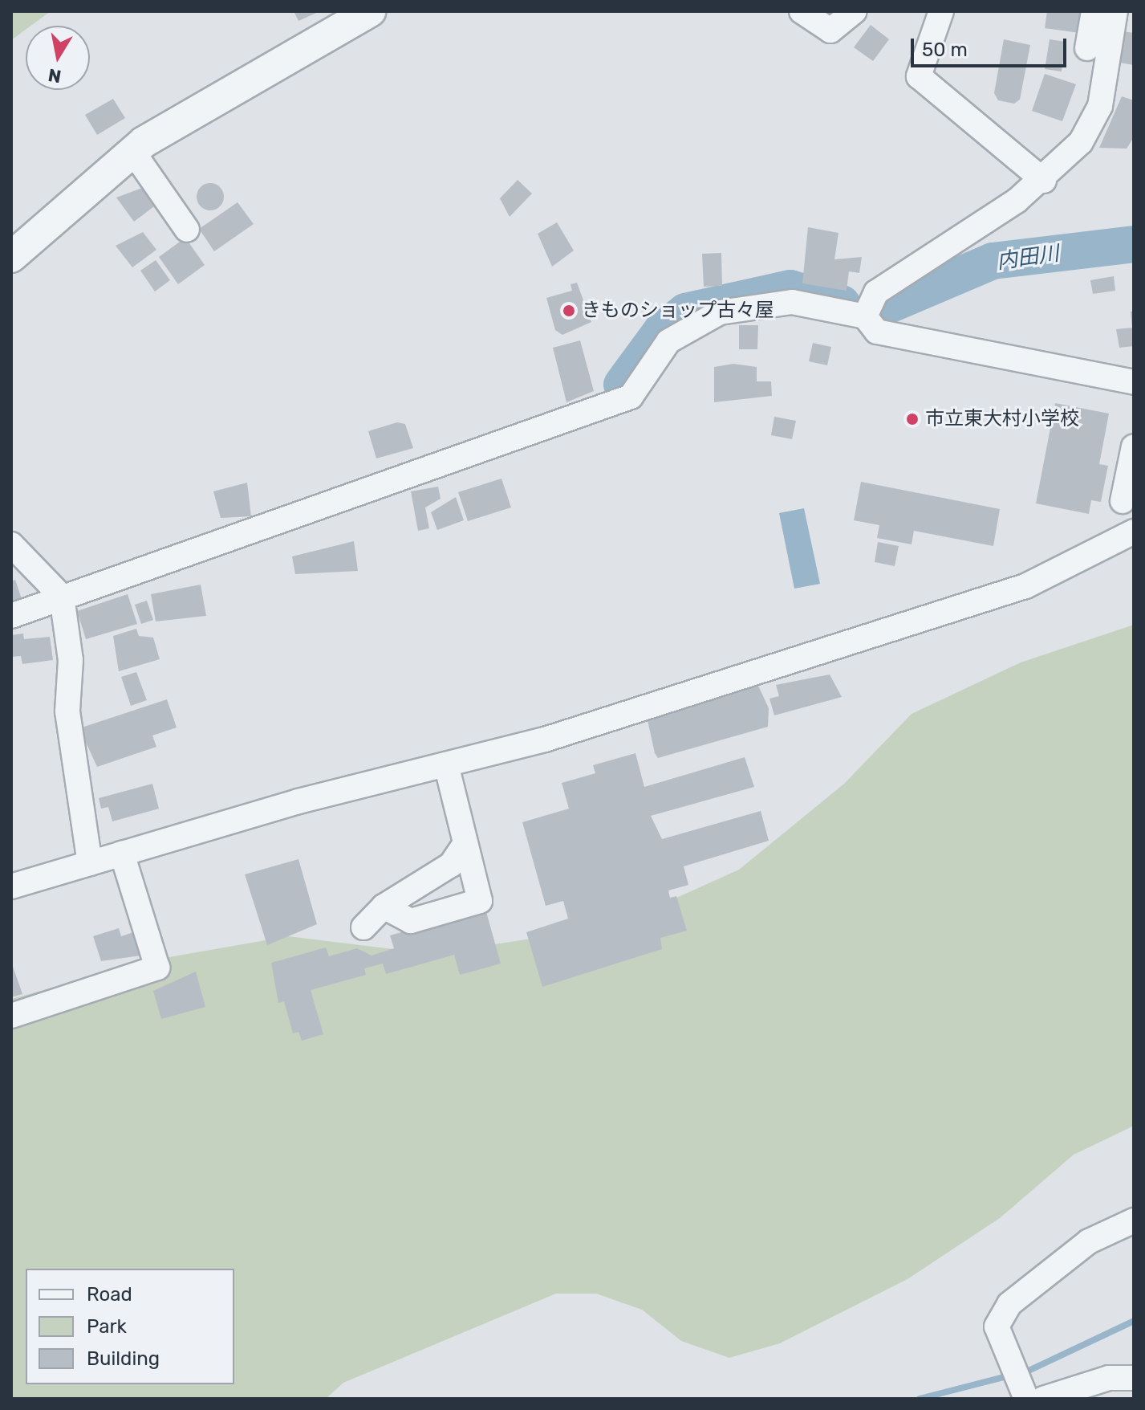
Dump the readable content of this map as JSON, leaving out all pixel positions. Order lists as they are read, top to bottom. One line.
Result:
{"water":["内田川"],"places":["きものショップ古々屋","市立東大村小学校"],"legend":["Road","Park","Building"],"scale_bar":"50 m","north":"bottom"}
